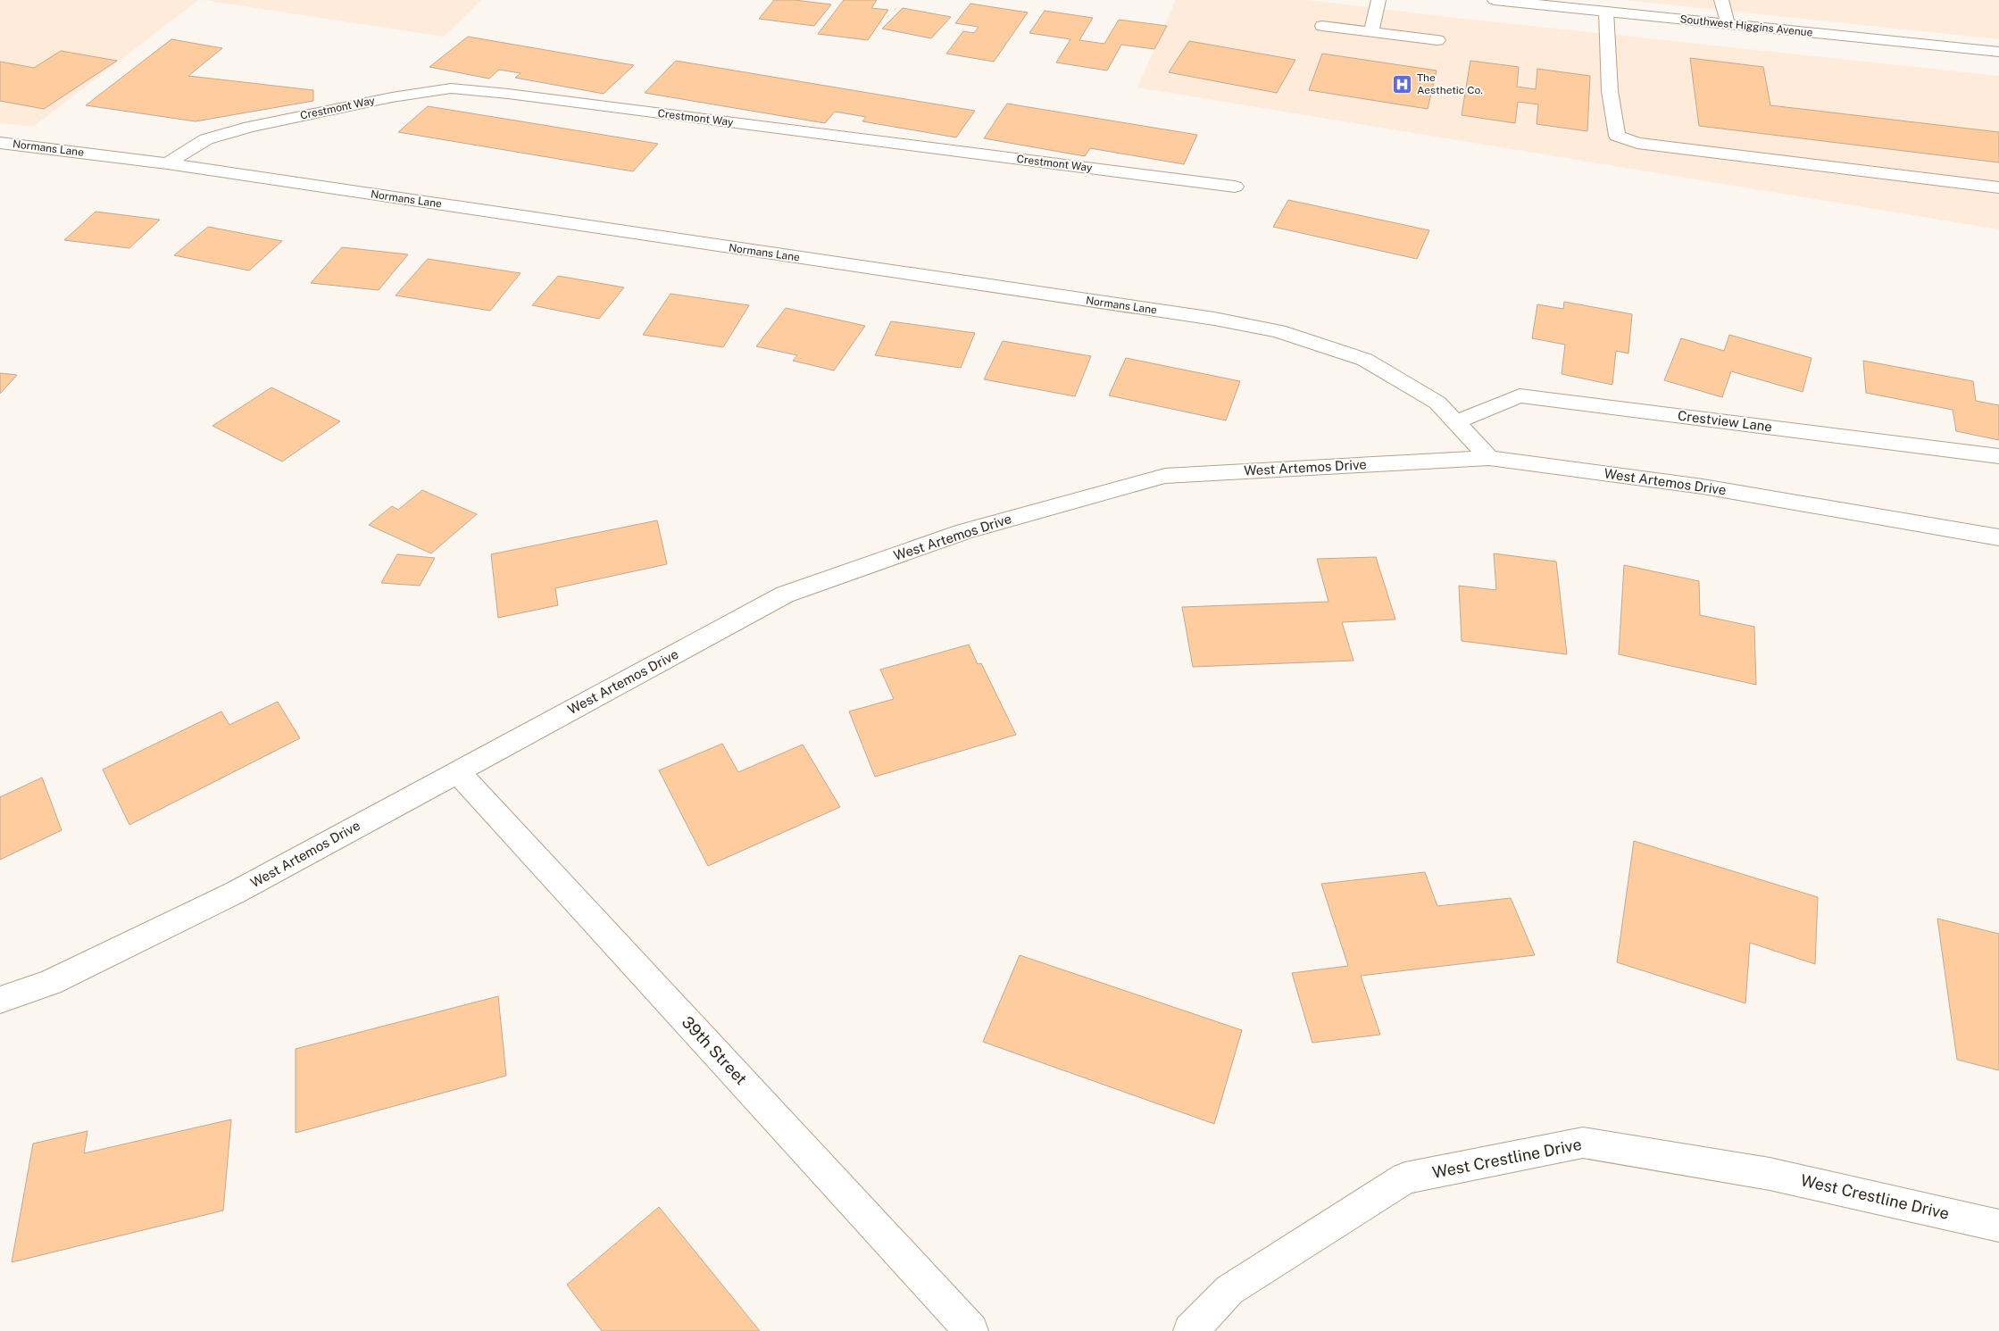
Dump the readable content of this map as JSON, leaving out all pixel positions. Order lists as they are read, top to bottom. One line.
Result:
{"streets":{"street":["Southwest Higgins Avenue","Crestmont Way","Normans Lane","Crestview Lane","West Artemos Drive","39th Street","West Crestline Drive"]},"crossings":[["Crestmont Way","Normans Lane"],["Normans Lane","Crestview Lane"],["Normans Lane","West Artemos Drive"],["West Artemos Drive","39th Street"]],"places":{"hospital":["The Aesthetic Co."]}}
